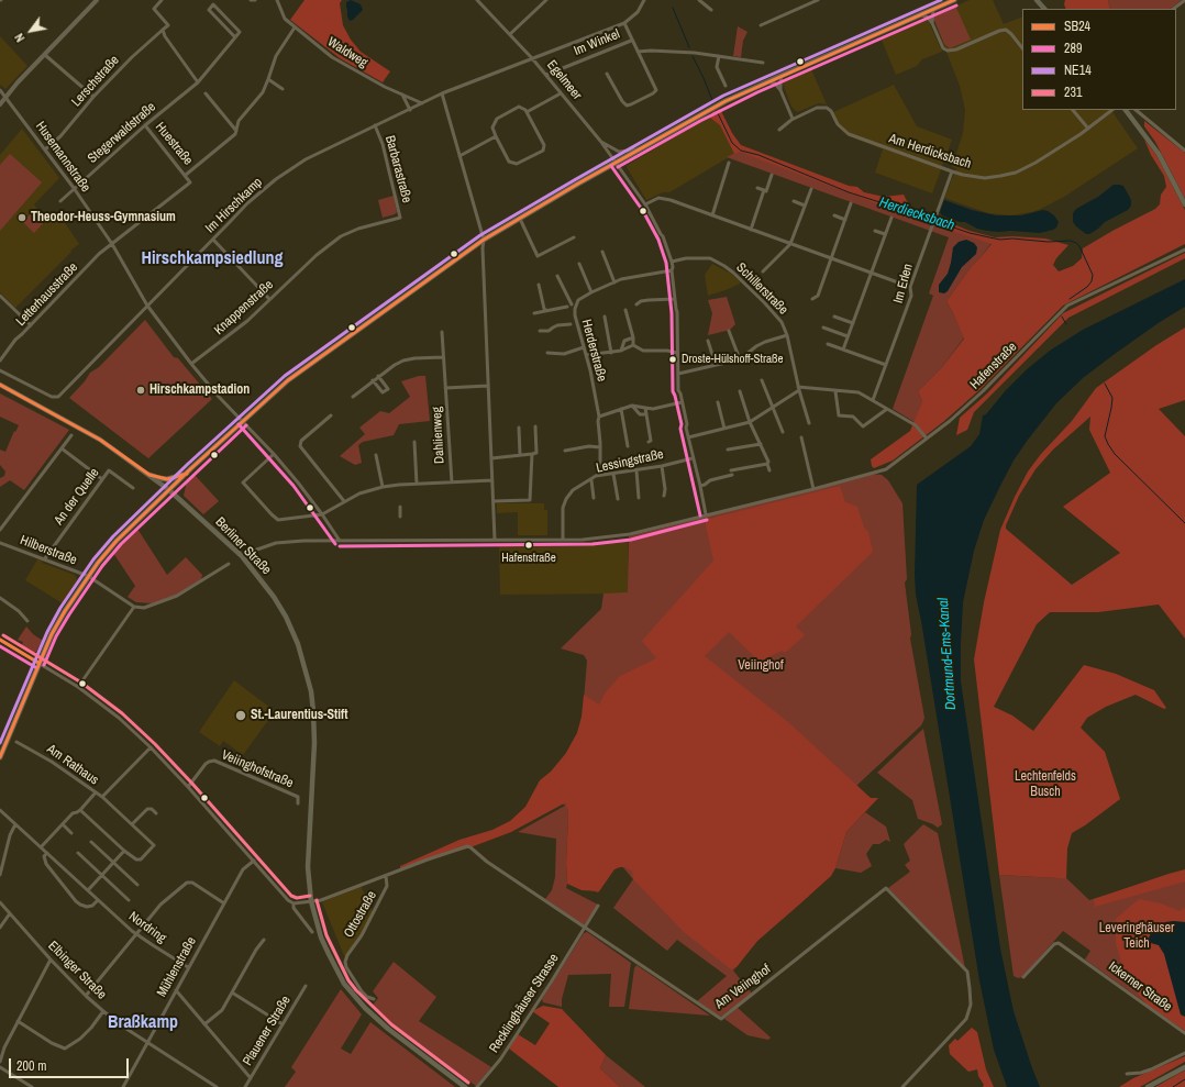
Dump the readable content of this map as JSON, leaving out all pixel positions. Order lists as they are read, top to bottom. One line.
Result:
{"streets":{"main road":["Berliner Straße"],"street":["Im Winkel","Waldweg","Egelmeer","Lerschstraße","Stegerwaldstraße","Huestraße","Am Herdicksbach","Husemannstraße","Barbarastraße","Im Hirschkamp","Im Erlen","Schillerstraße","Letterhausstraße","Knappenstraße","Herderstraße","Hafenstraße","Dahlienweg","Lessingstraße","An der Quelle","Hilberstraße","Am Rathaus","Veiinghofstraße","Ottostraße","Nordring","Mühlenstraße","Elbinger Straße","Am Veiinghof","Ickerner Straße","Recklinghäuser Strasse","Plauener Straße"]},"crossings":[["Im Winkel","Egelmeer"],["Waldweg","Im Hirschkamp"],["Egelmeer","Im Hirschkamp"],["Egelmeer","Schillerstraße"],["Egelmeer","Herderstraße"],["Egelmeer","Hafenstraße"],["Egelmeer","Lessingstraße"],["Lerschstraße","Husemannstraße"],["Stegerwaldstraße","Huestraße"],["Stegerwaldstraße","Husemannstraße"],["Huestraße","Letterhausstraße"],["Am Herdicksbach","Im Erlen"],["Husemannstraße","Im Hirschkamp"],["Husemannstraße","Letterhausstraße"],["Husemannstraße","Knappenstraße"],["Husemannstraße","Hafenstraße"],["Barbarastraße","Im Hirschkamp"],["Barbarastraße","Knappenstraße"],["Herderstraße","Lessingstraße"],["Hafenstraße","Lessingstraße"],["An der Quelle","Hilberstraße"],["Berliner Straße","Ottostraße"],["Ottostraße","Am Veiinghof"],["Nordring","Mühlenstraße"],["Mühlenstraße","Elbinger Straße"],["Am Veiinghof","Recklinghäuser Strasse"]],"districts":["Hirschkampsiedlung","Braßkamp"],"water":["Herdiecksbach","Dortmund-Ems-Kanal"],"parks":["Veiinghof","Lechtenfelds Busch","Leveringhäuser Teich"],"places":["Theodor-Heuss-Gymnasium","Droste-Hülshoff-Straße","Hirschkampstadion","Hafenstraße","St.-Laurentius-Stift"],"lines":["transit line SB24","transit line NE14","transit line 289","transit line 231"],"legend":["SB24","289","NE14","231"],"scale_bar":"200 m","north":"bottom left"}
